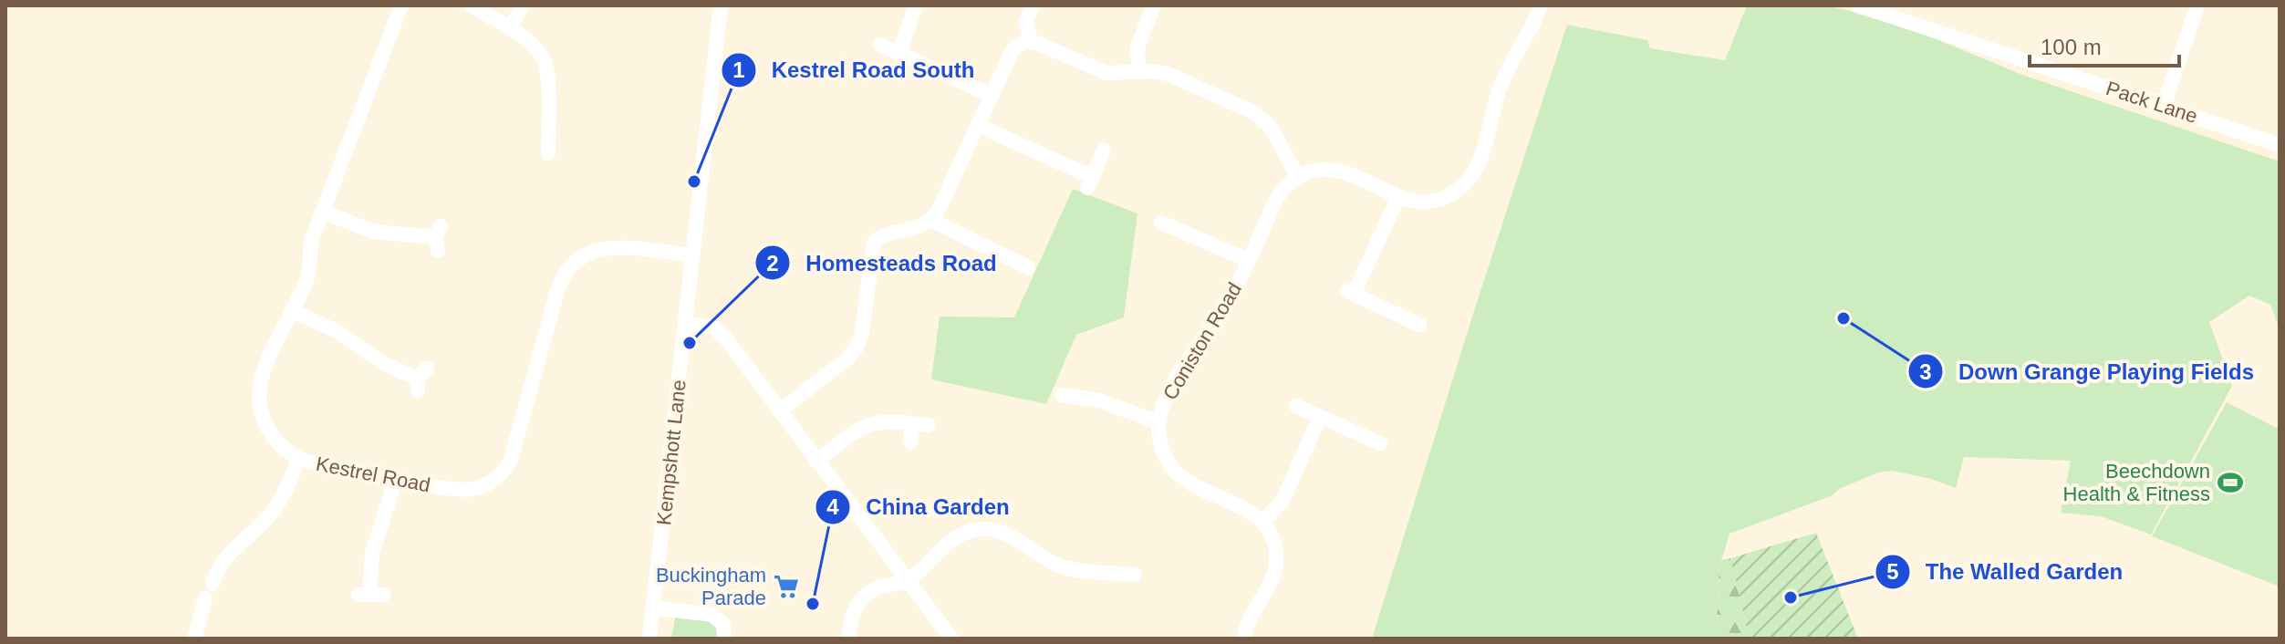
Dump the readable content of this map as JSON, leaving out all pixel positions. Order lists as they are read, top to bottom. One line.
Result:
{"streets":{"street":["Pack Lane","Coniston Road","Kempshott Lane","Kestrel Road"]},"crossings":[["Kempshott Lane","Kestrel Road"]],"places":{"other":["Kestrel Road South","Down Grange Playing Fields","Homesteads Road","The Walled Garden","China Garden"],"sports":["Beechdown Health & Fitness"],"supermarket":["Buckingham Parade"]},"scale_bar":"100 m"}
